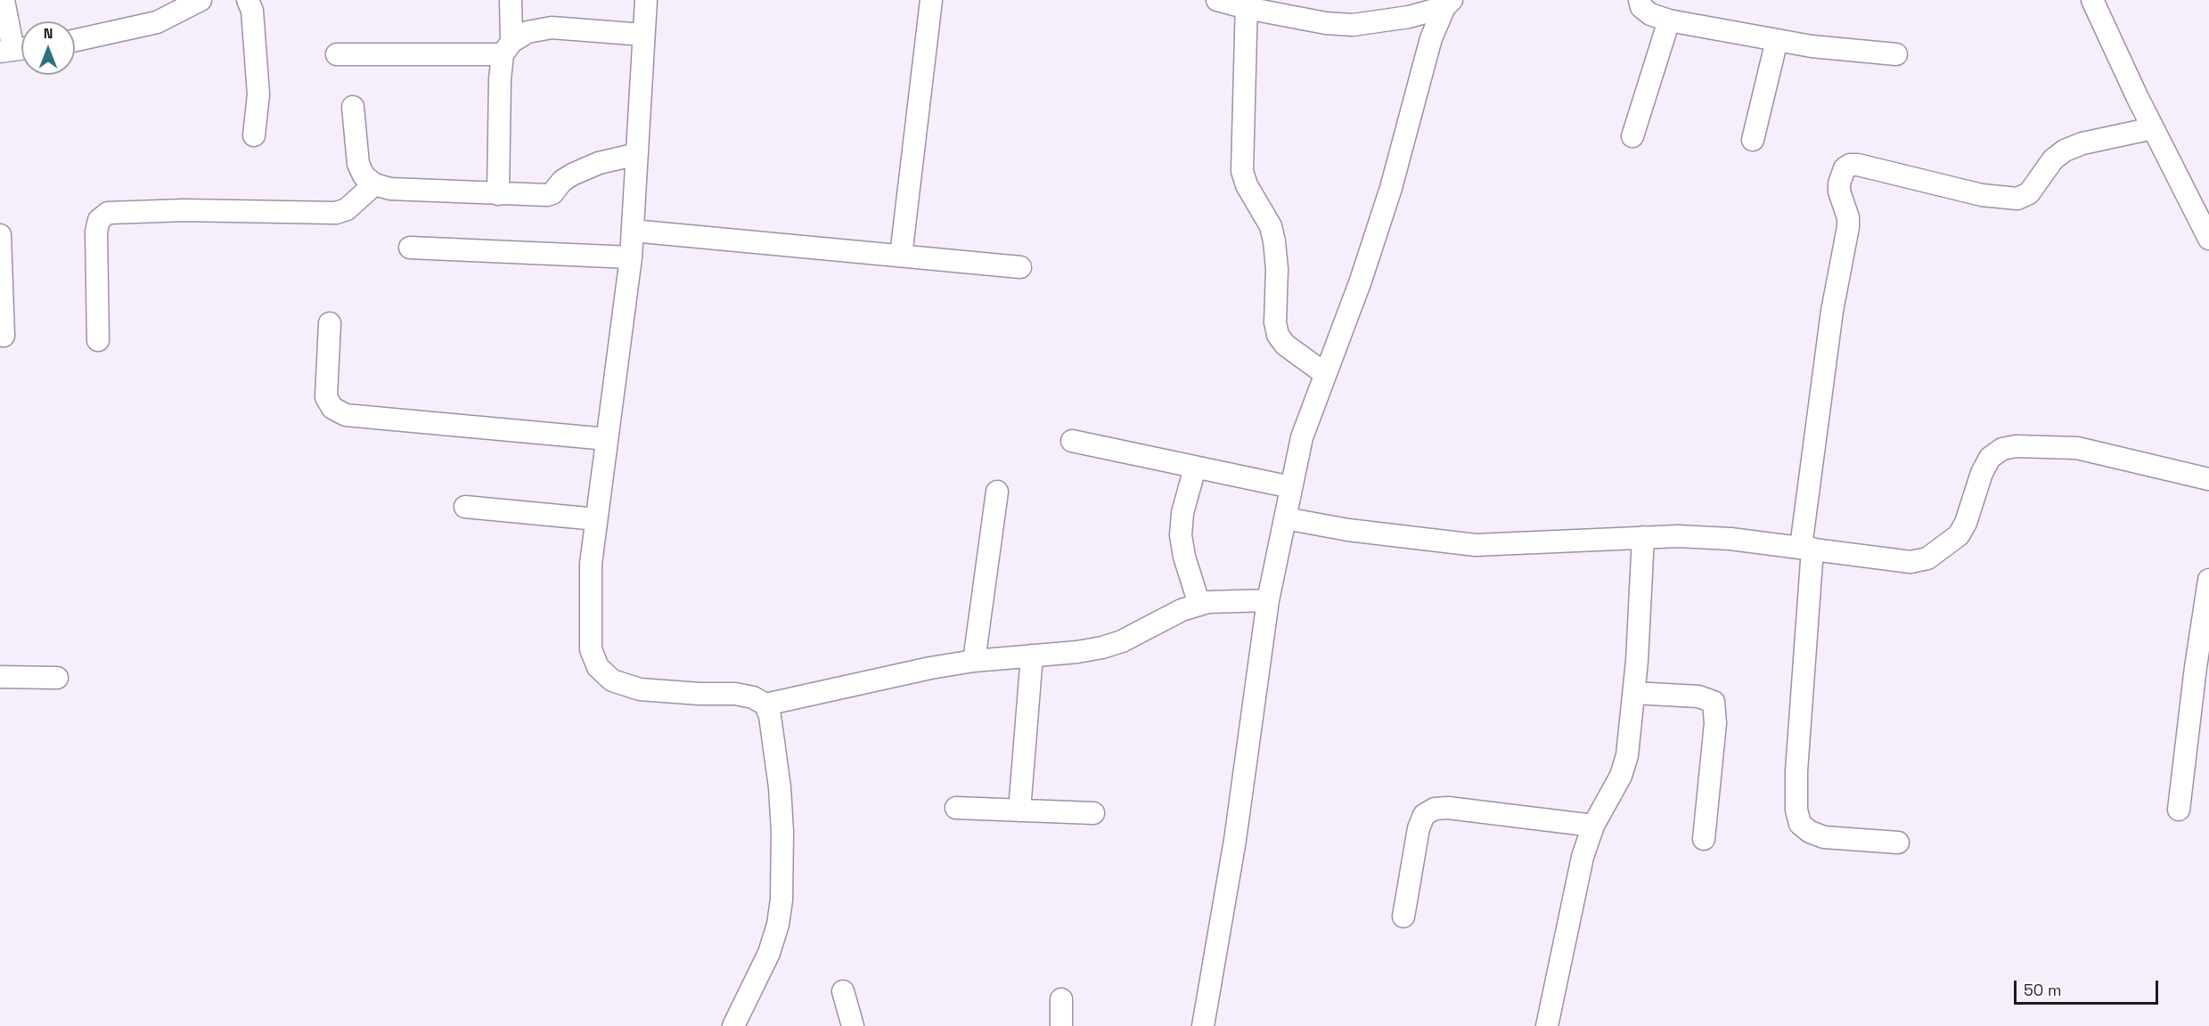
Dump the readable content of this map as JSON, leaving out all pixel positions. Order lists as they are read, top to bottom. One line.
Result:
{"scale_bar":"50 m","north":"top"}
